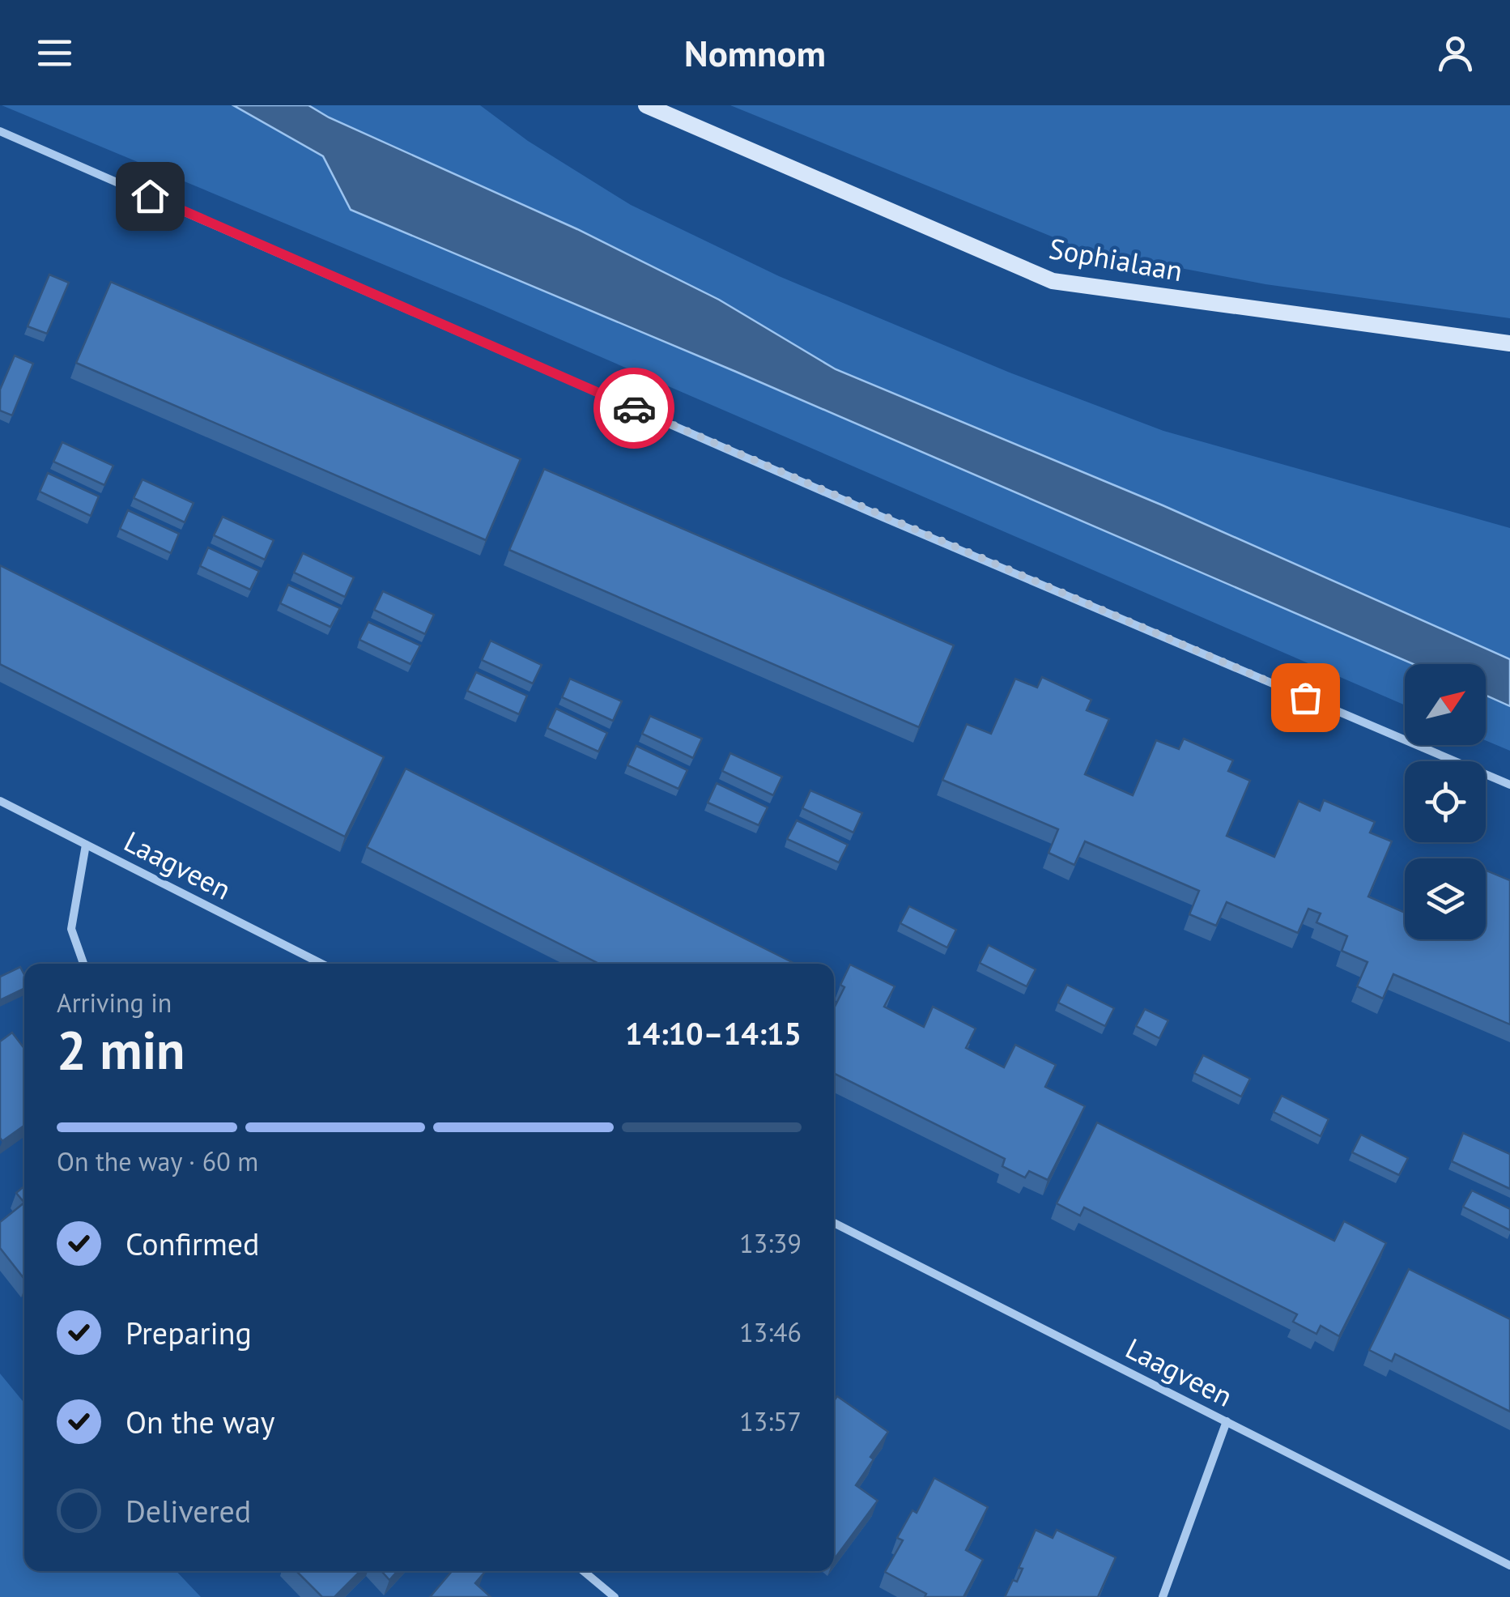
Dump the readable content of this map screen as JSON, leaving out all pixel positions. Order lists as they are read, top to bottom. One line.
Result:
{"streets":{"street":["Sophialaan","Laagveen"]},"north":"top right","page":{"header":"Nomnom","heading":["2 min","Arriving in","14:10–14:15"],"bar":"On the way · 60 m","list":[["Confirmed","13:39"],["Preparing","13:46"],["On the way","13:57"],"Delivered"]}}
